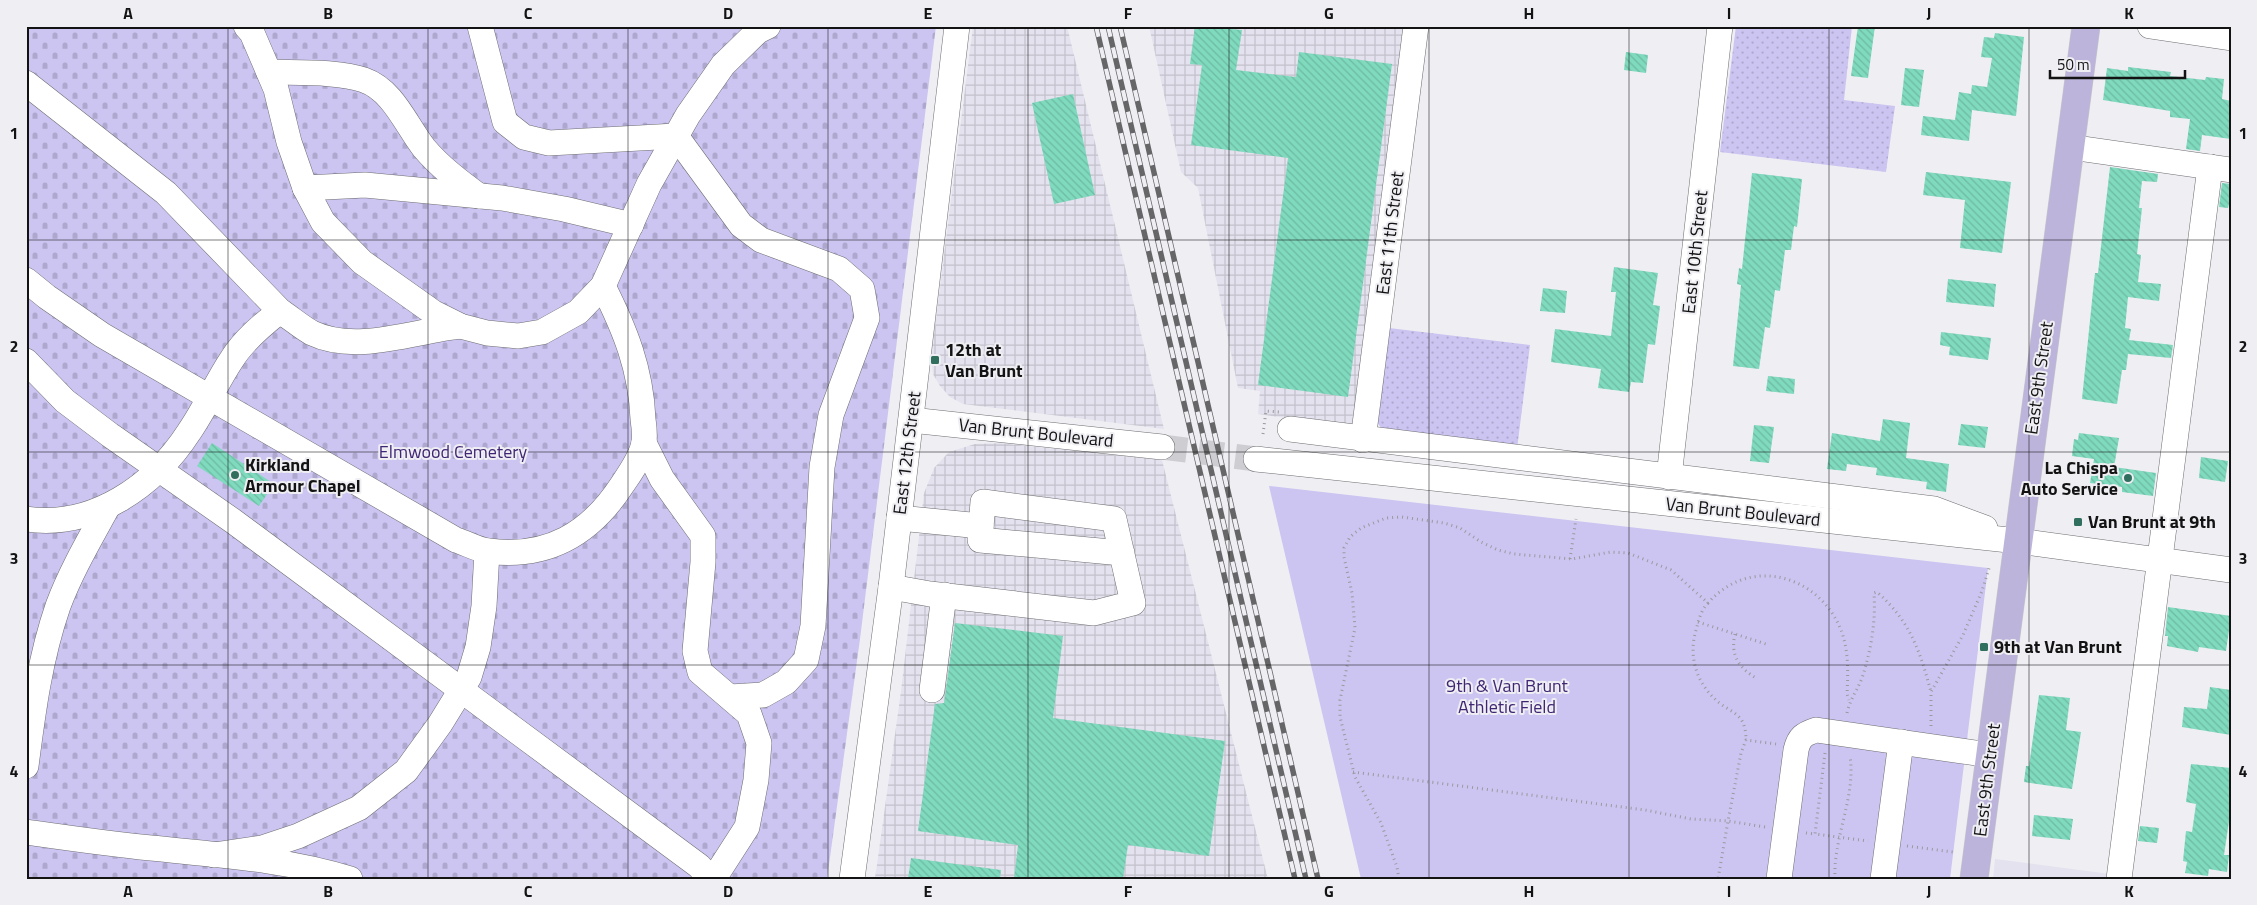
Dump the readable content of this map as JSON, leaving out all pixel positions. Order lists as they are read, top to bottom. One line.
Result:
{"streets":{"main road":["East 9th Street"],"street":["East 11th Street","East 10th Street","Van Brunt Boulevard","East 12th Street"]},"crossings":[["East 9th Street","Van Brunt Boulevard"],["Van Brunt Boulevard","East 12th Street"]],"parks":["Elmwood Cemetery","9th & Van Brunt Athletic Field"],"places":{"transit":["12th at Van Brunt","Van Brunt at 9th","9th at Van Brunt"],"other":["Kirkland Armour Chapel","La Chispa Auto Service"]},"scale_bar":"50 m","grid":{"columns":["A","B","C","D","E","F","G","H","I","J","K"],"rows":["1","2","3","4"]}}
